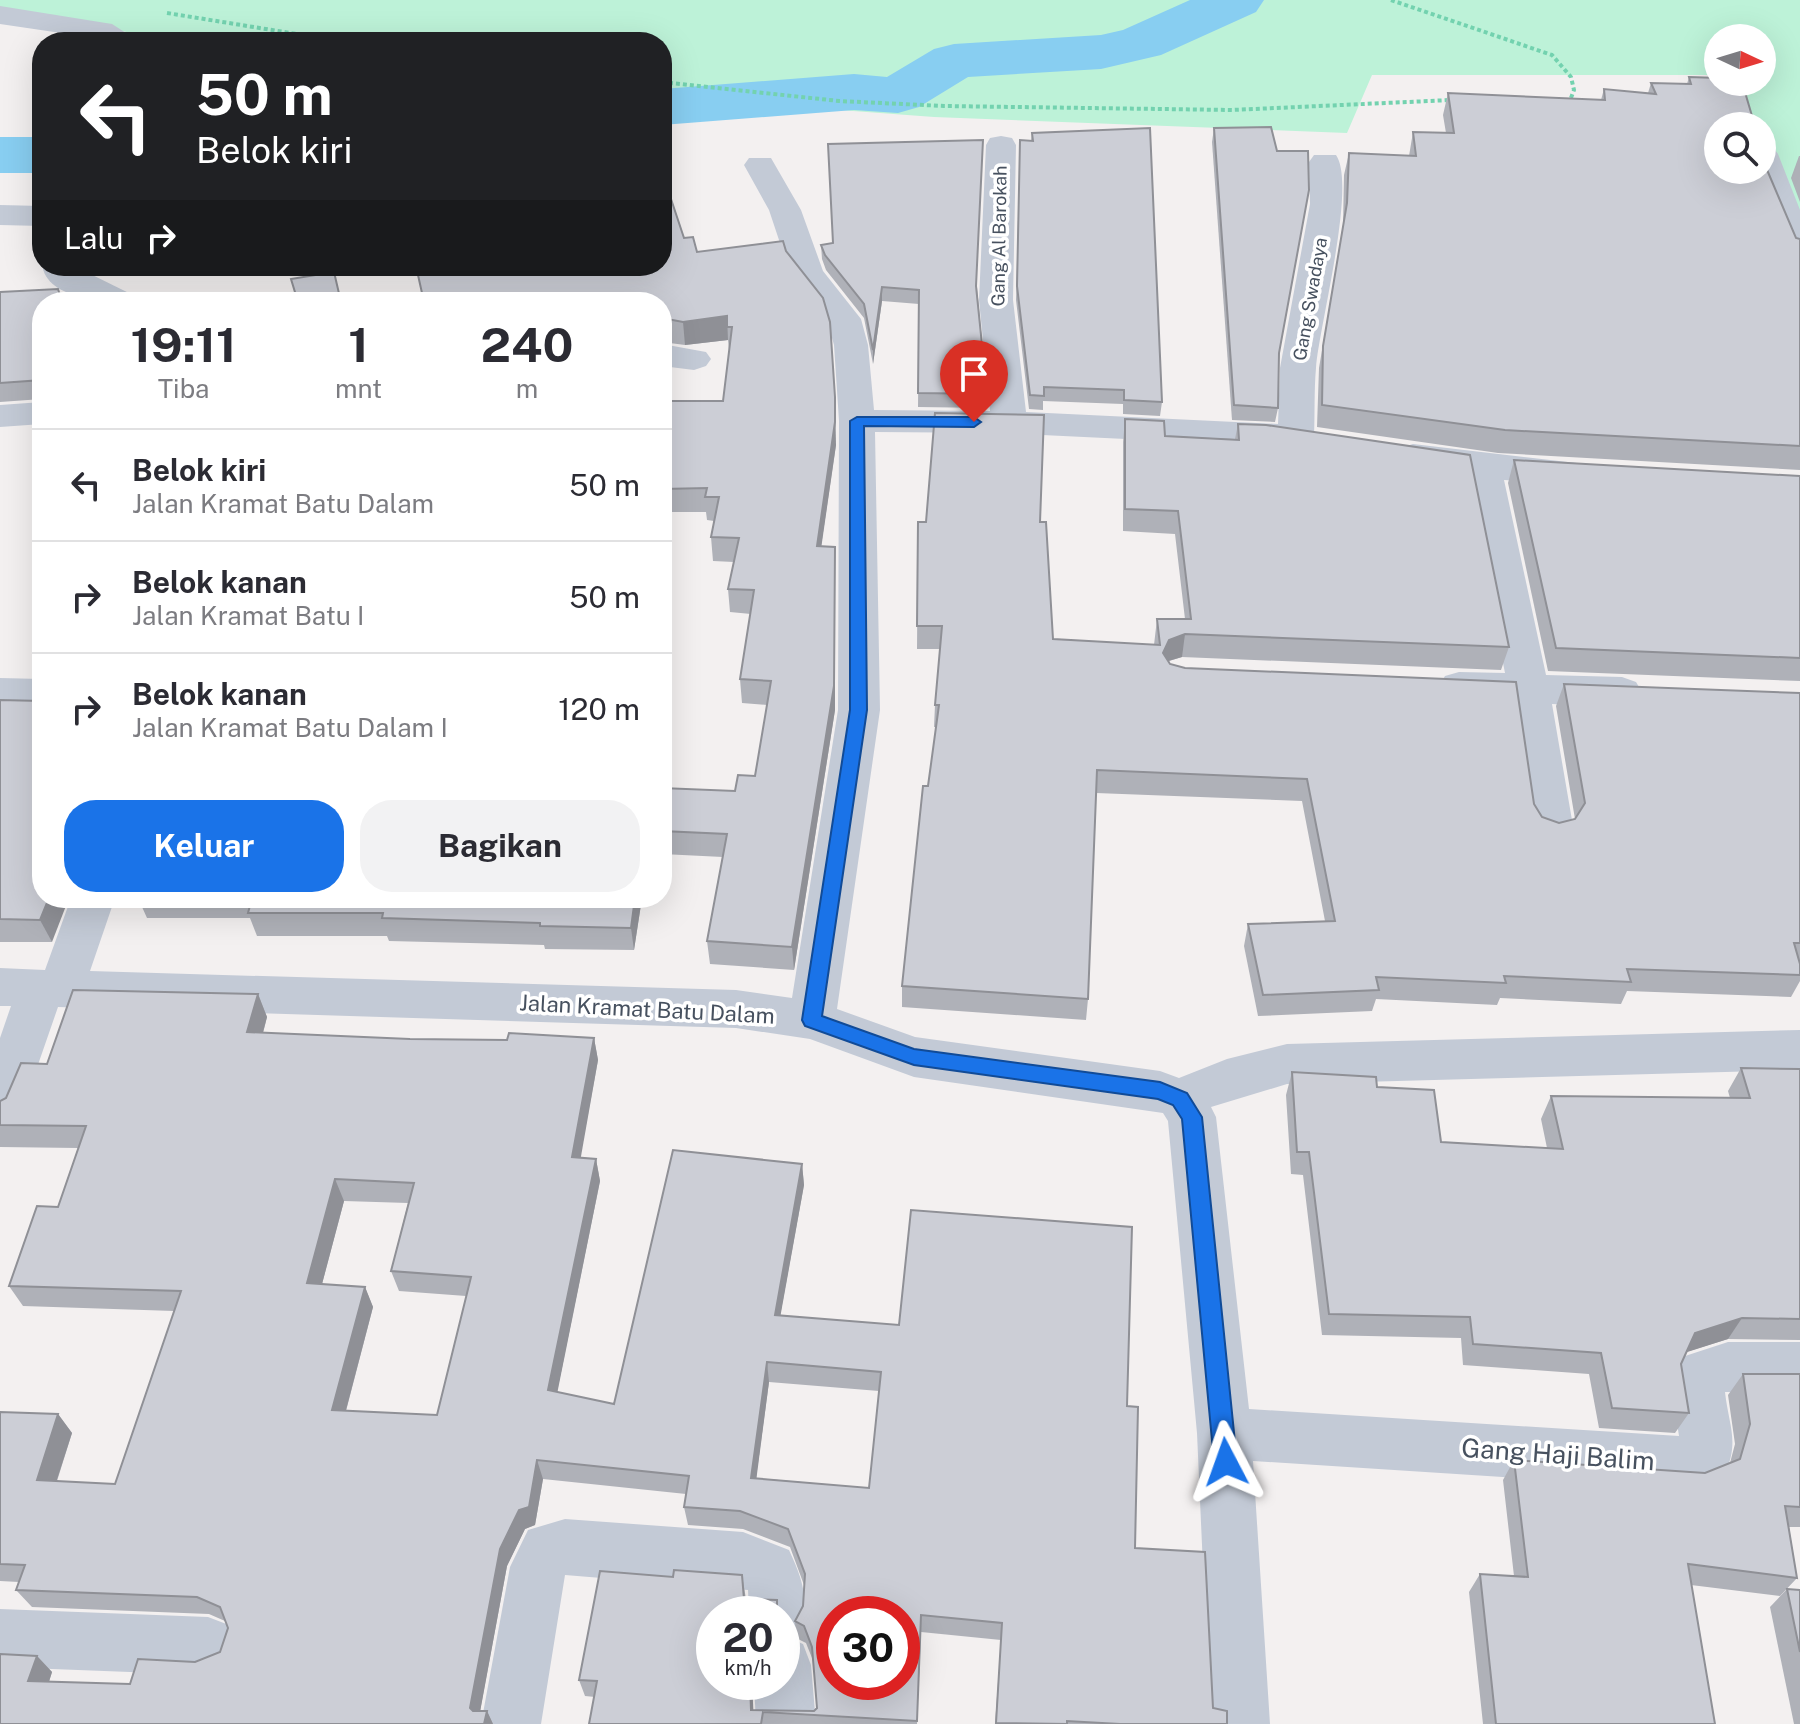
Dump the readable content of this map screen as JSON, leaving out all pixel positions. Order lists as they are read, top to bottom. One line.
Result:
{"streets":{"street":["Gang Al Barokah","Gang Swadaya","Jalan Kramat Batu Dalam","Gang Haji Balim"]},"crossings":[["Gang Al Barokah","Gang Swadaya"]],"north":"right","page":{"turn":["50 m","Belok kiri"],"then":"Lalu","eta":["19:11","Tiba","1","mnt","240","m"],"list":[{"name":"Belok kiri","note":"Jalan Kramat Batu Dalam","value":"50 m"},{"name":"Belok kanan","note":"Jalan Kramat Batu I","value":"50 m"},{"name":"Belok kanan","note":"Jalan Kramat Batu Dalam I","value":"120 m"}],"buttons":["Keluar","Bagikan"],"speed":"20 km/h","limit":"30"}}
